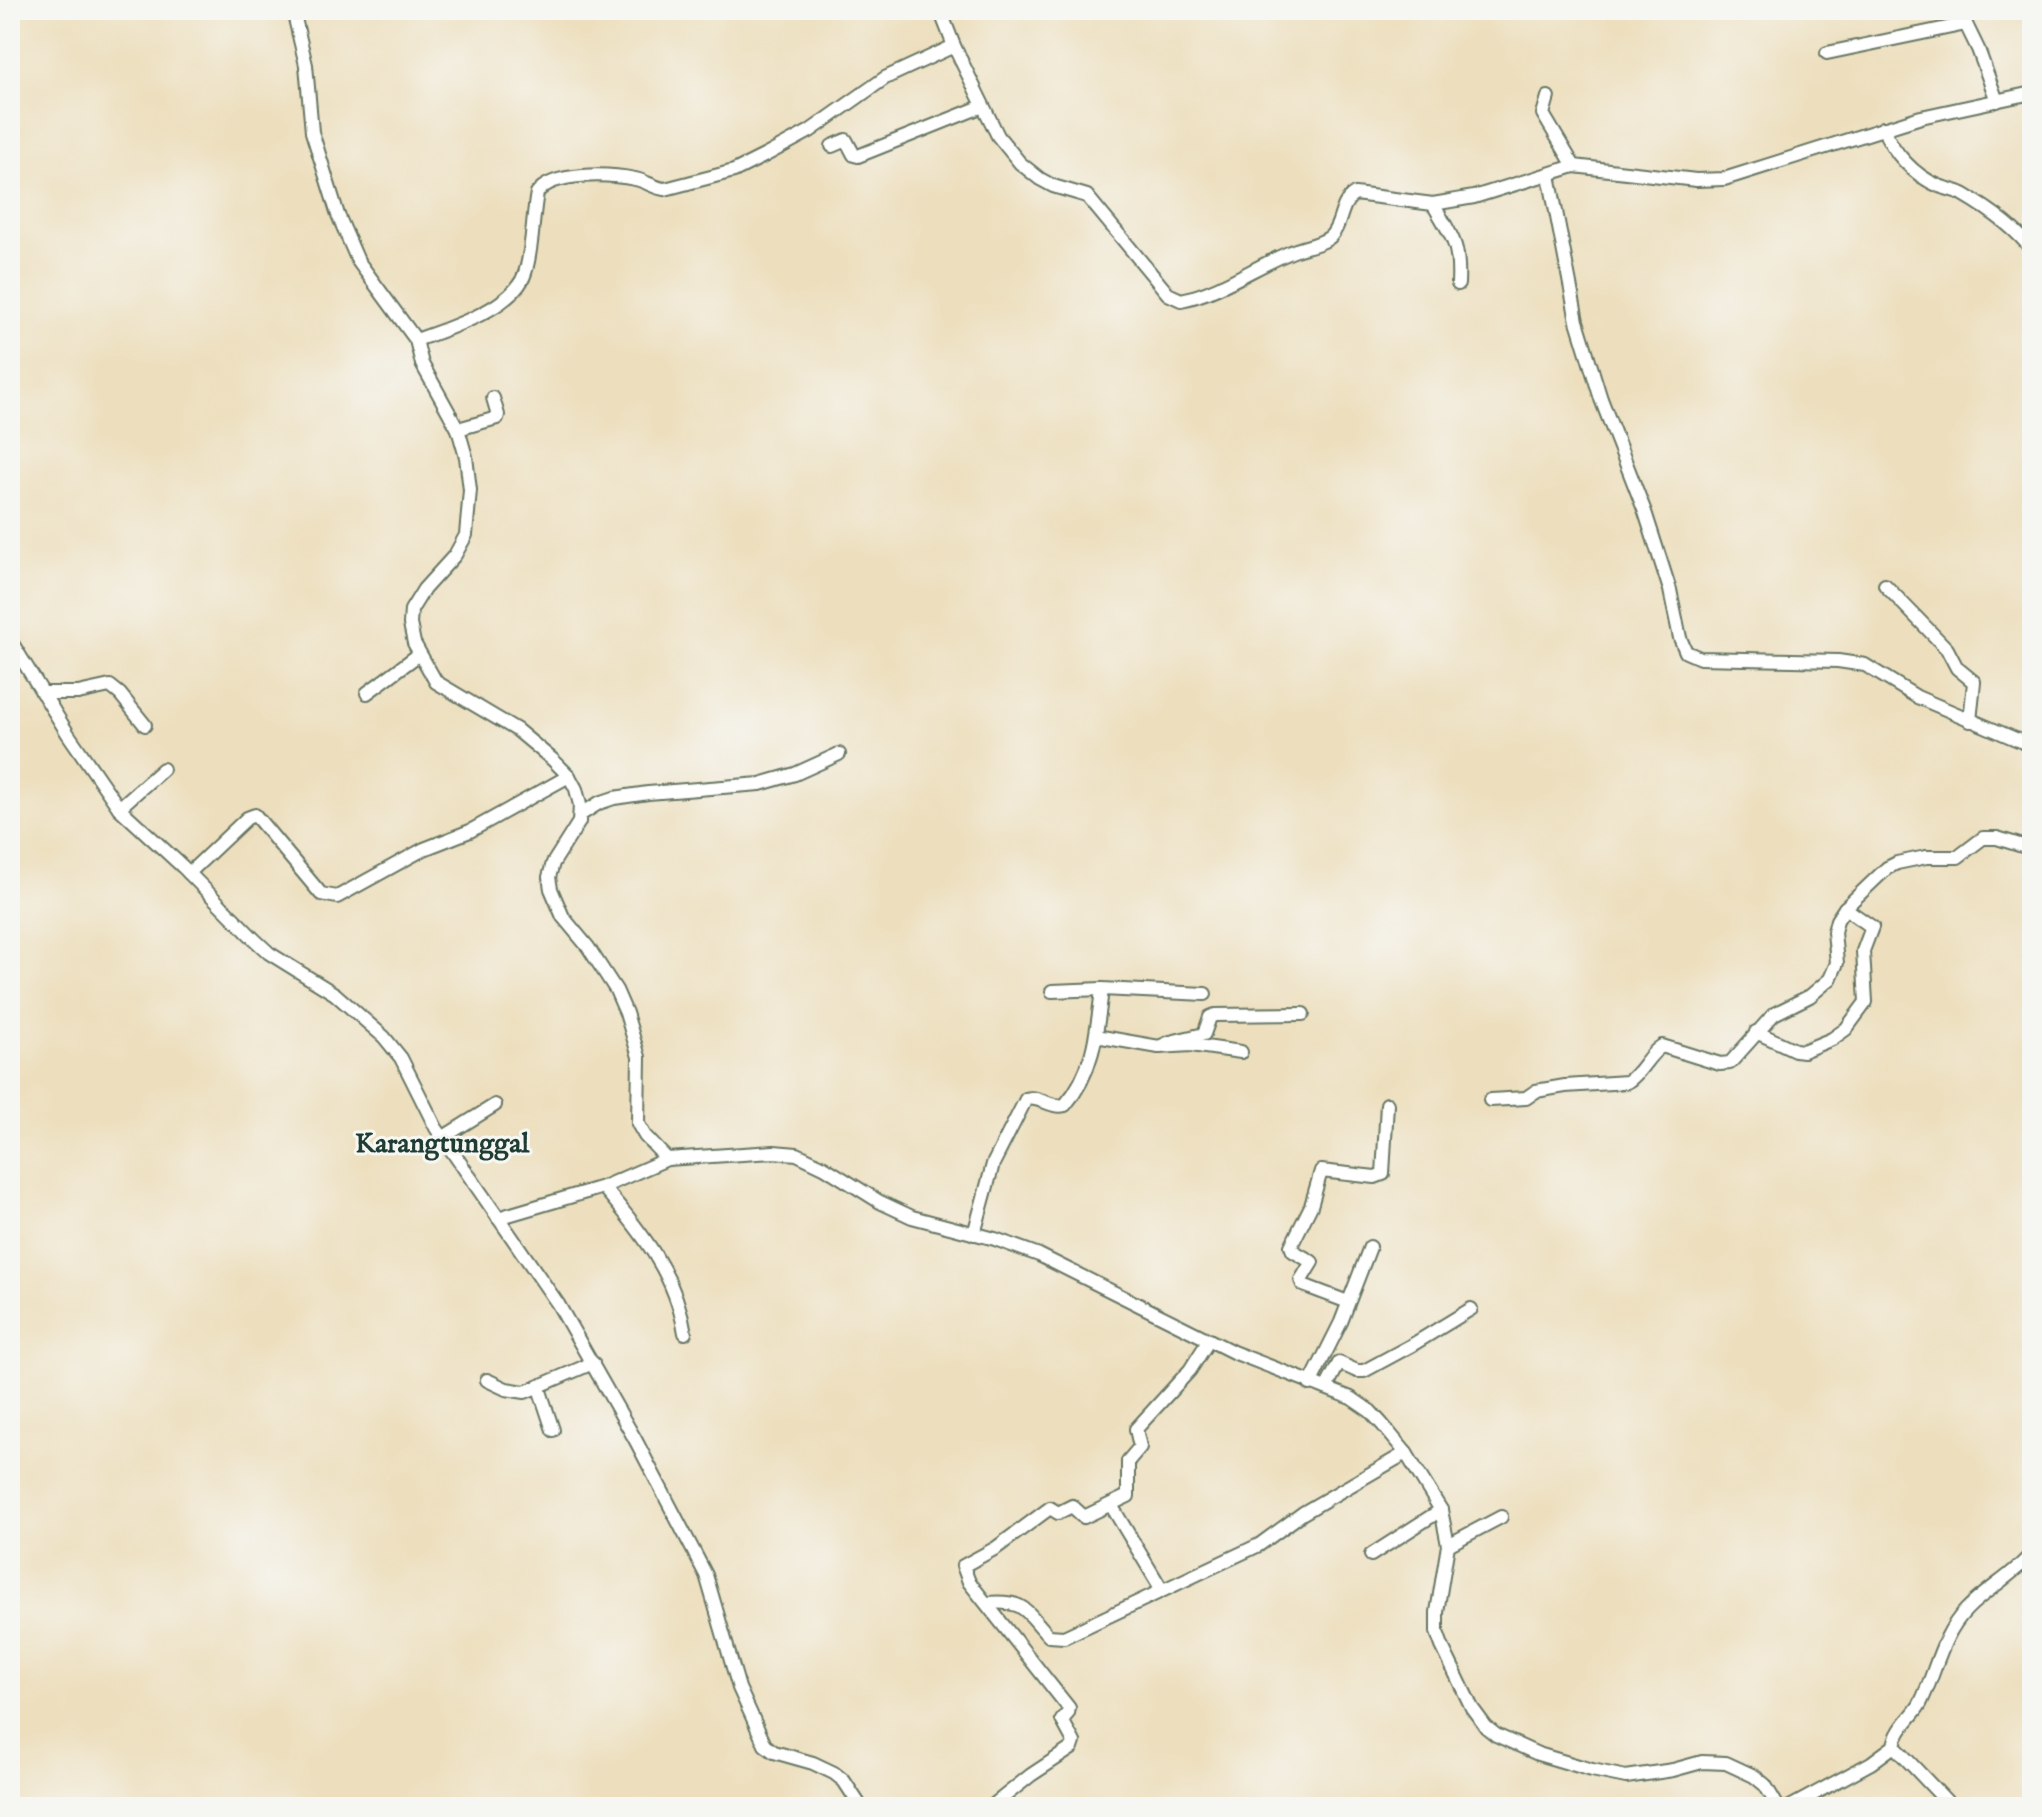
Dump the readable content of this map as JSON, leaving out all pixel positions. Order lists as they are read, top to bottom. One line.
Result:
{"districts":["Karangtunggal"]}
